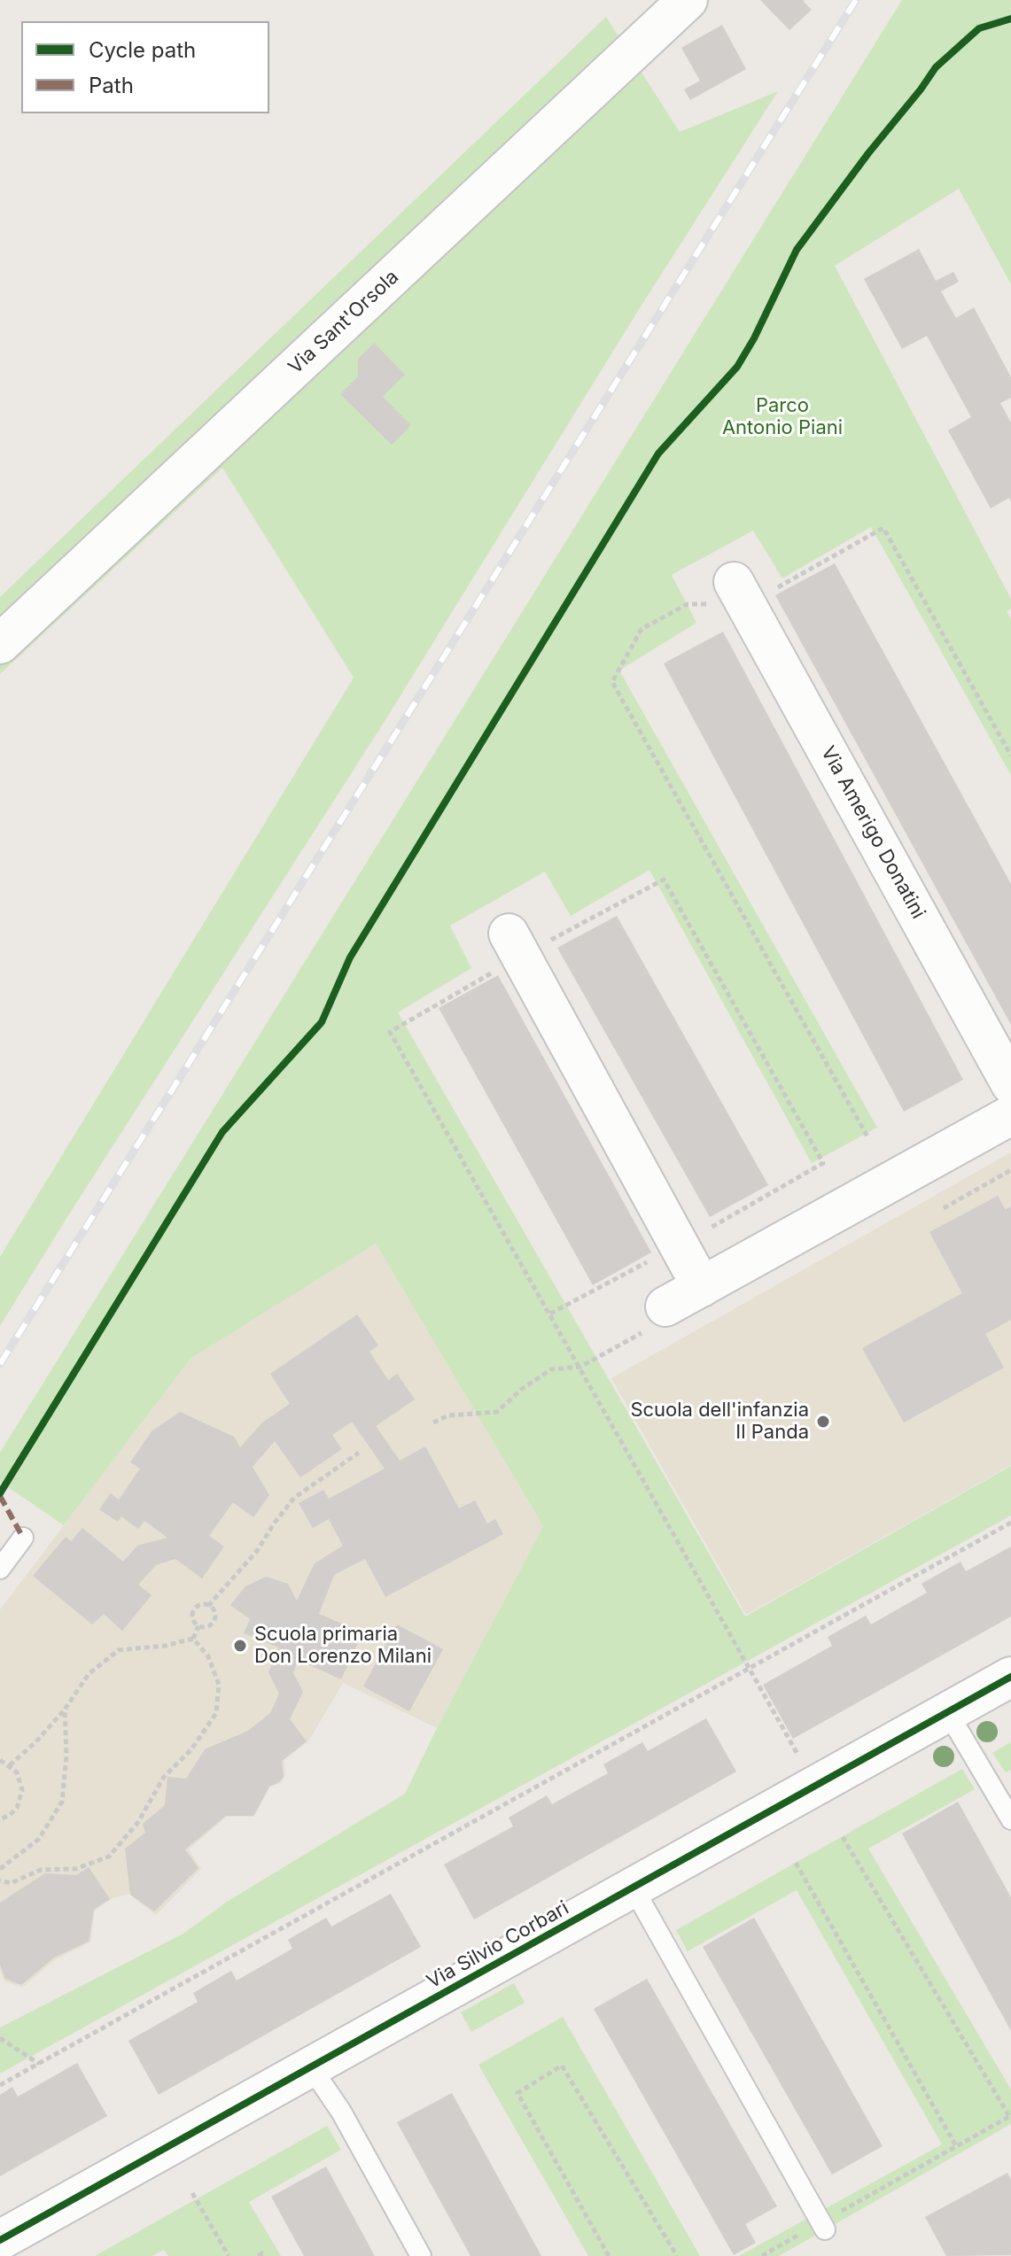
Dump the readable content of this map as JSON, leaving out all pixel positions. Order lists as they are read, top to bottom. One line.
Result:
{"streets":{"street":["Via Sant'Orsola","Via Amerigo Donatini","Via Silvio Corbari"]},"parks":["Parco Antonio Piani"],"places":["Scuola dell'infanzia Il Panda","Scuola primaria Don Lorenzo Milani"],"legend":["Cycle path","Path"]}
